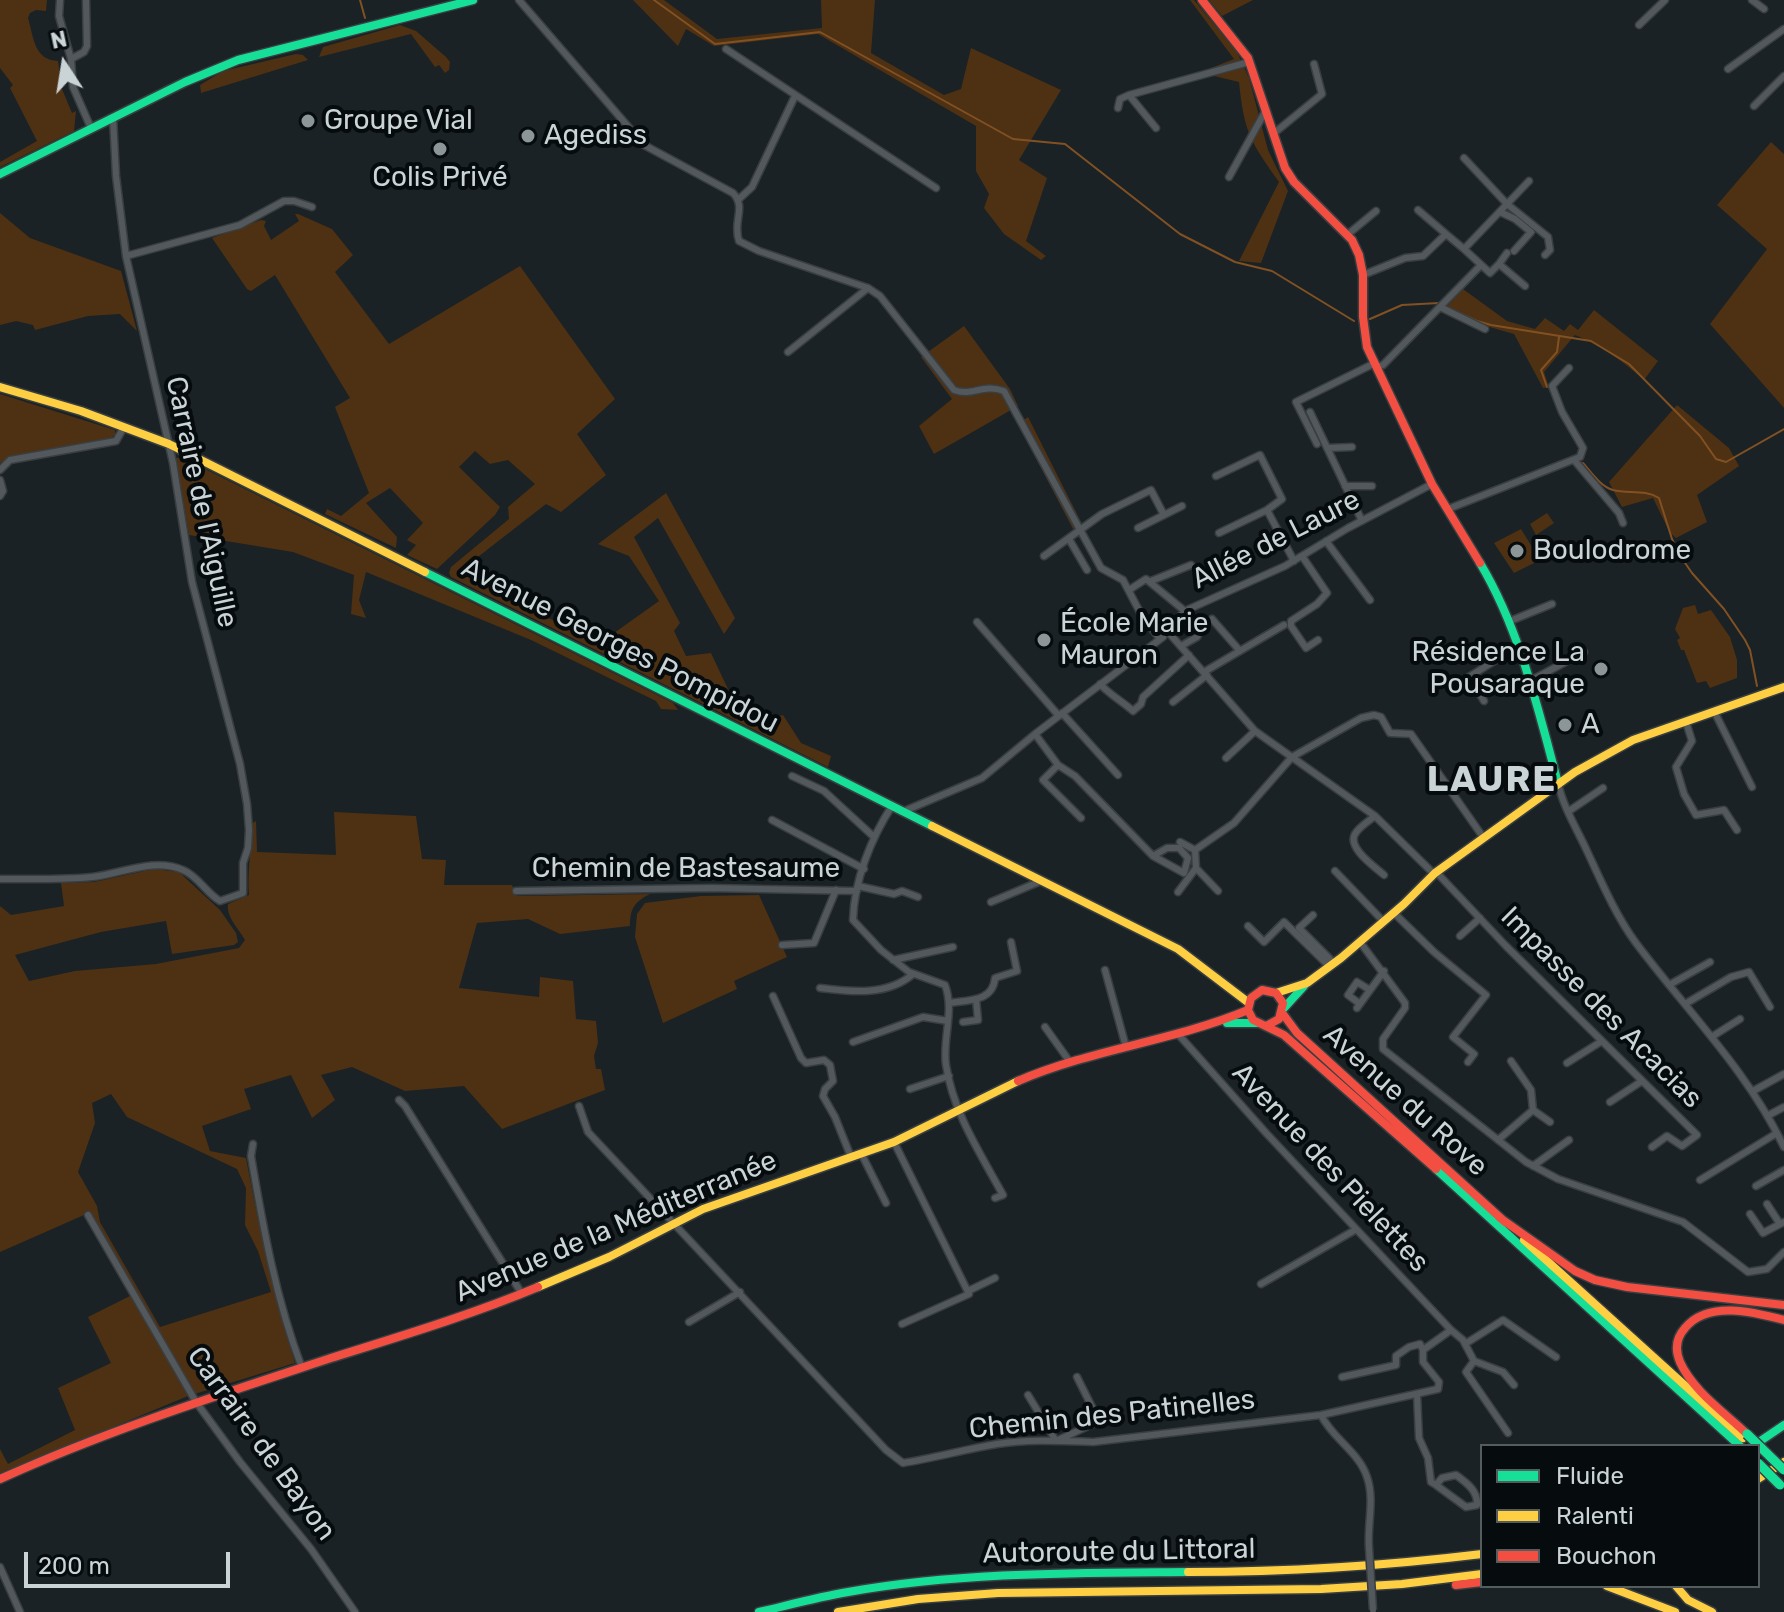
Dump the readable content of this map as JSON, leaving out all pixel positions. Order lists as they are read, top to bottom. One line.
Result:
{"streets":{"main road":["Avenue Georges Pompidou","Avenue du Rove","Avenue de la Méditerranée","Autoroute du Littoral"],"street":["Carraire de l'Aiguille","Allée de Laure","Chemin de Bastesaume","Impasse des Acacias","Avenue des Pielettes","Chemin des Patinelles","Carraire de Bayon"]},"crossings":[["Carraire de l'Aiguille","Avenue Georges Pompidou"],["Allée de Laure","Avenue Georges Pompidou"],["Avenue Georges Pompidou","Avenue du Rove"],["Avenue Georges Pompidou","Avenue de la Méditerranée"],["Avenue du Rove","Avenue de la Méditerranée"],["Avenue des Pielettes","Avenue de la Méditerranée"],["Avenue de la Méditerranée","Chemin des Patinelles"],["Avenue de la Méditerranée","Carraire de Bayon"]],"districts":["LAURE"],"places":["Groupe Vial","Agediss","Colis Privé","Boulodrome","École Marie Mauron","Résidence La Pousaraque","A"],"legend":["Fluide","Ralenti","Bouchon"],"scale_bar":"200 m","north":"top"}
